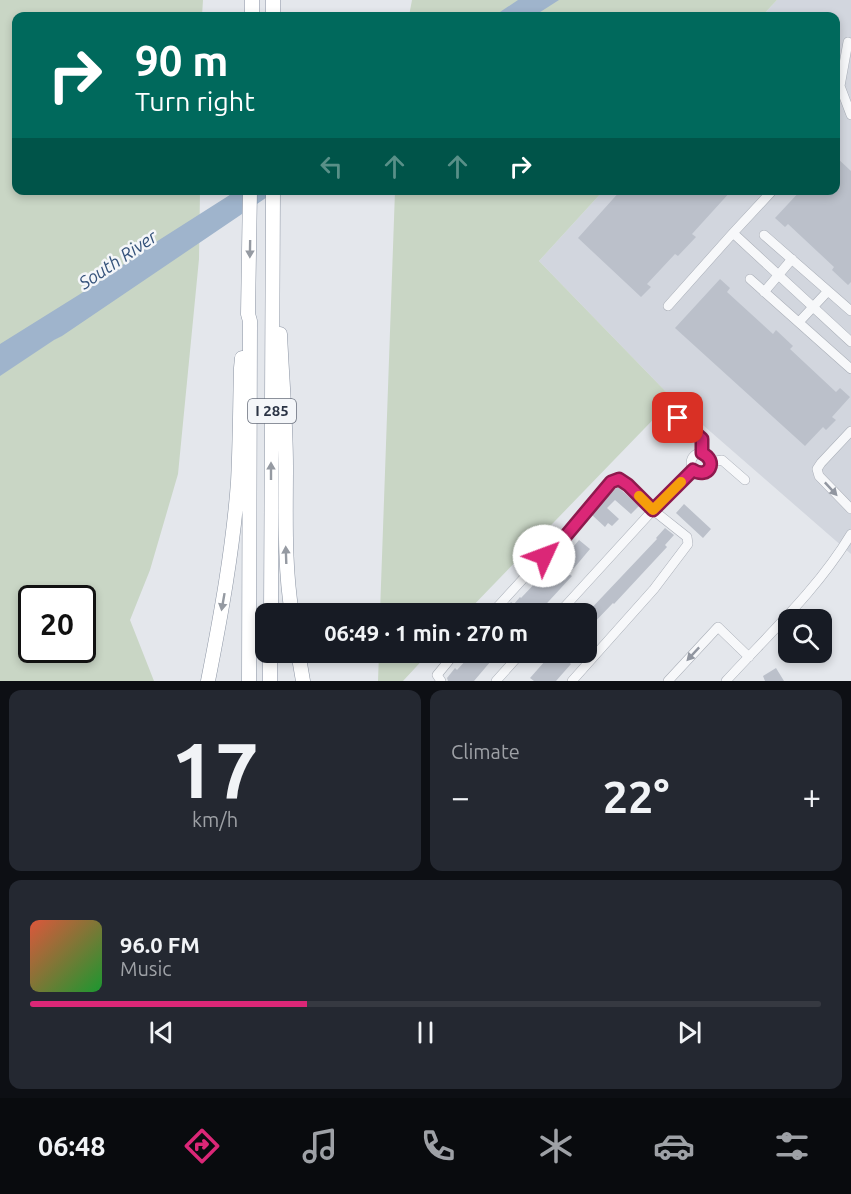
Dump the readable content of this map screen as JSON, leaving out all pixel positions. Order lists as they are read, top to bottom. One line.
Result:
{"streets":{"highway":["I 285"]},"water":["South River"],"page":{"turn":["90 m","Turn right"],"limit":"20","trip":"06:49 · 1 min · 270 m","tile":[["17","km/h"],"Climate"],"heat":["−","22°","+"],"song":["96.0 FM","Music"],"tabs":"06:48"}}
